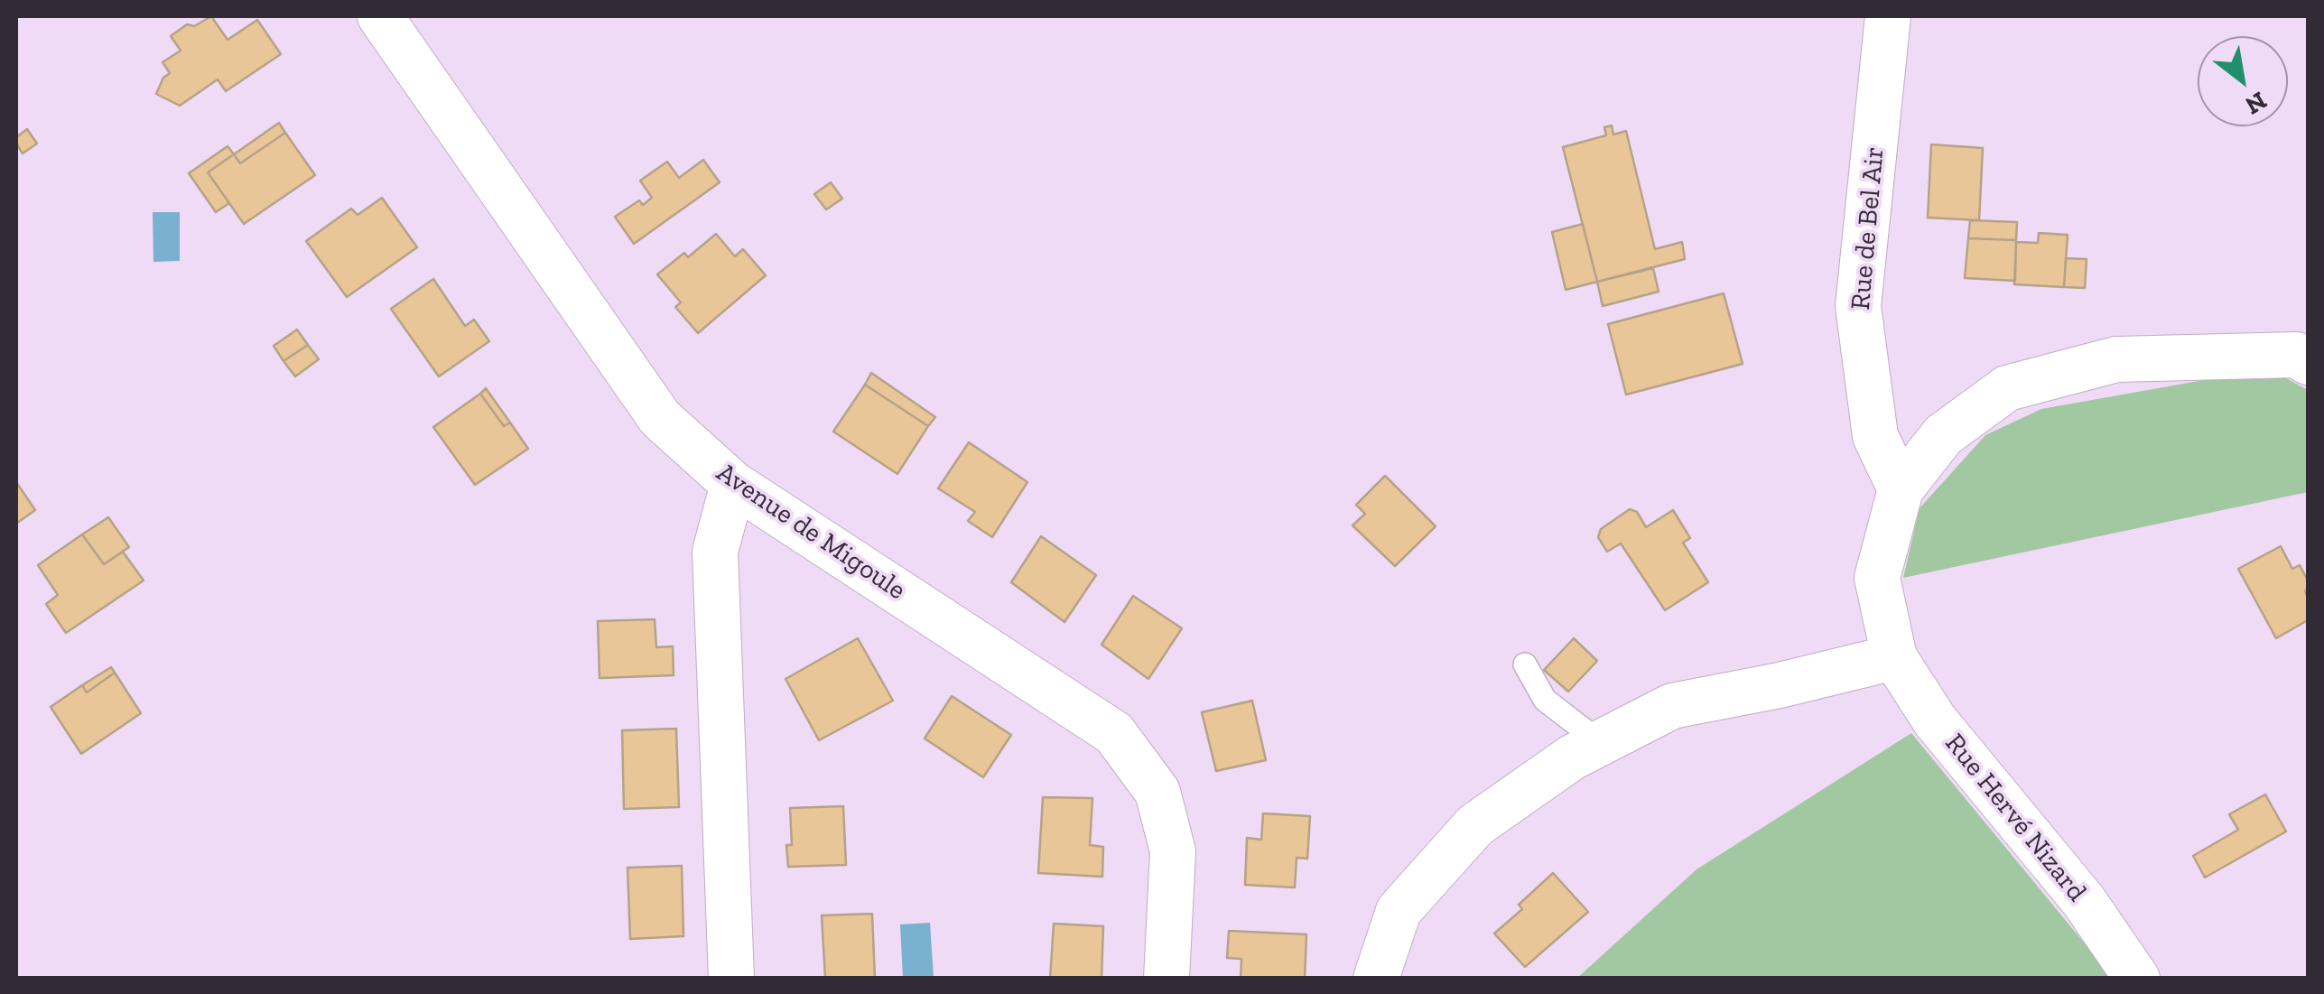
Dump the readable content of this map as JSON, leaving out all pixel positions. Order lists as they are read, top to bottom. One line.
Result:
{"streets":{"street":["Rue de Bel Air","Avenue de Migoule","Rue Hervé Nizard"]},"north":"bottom right"}
